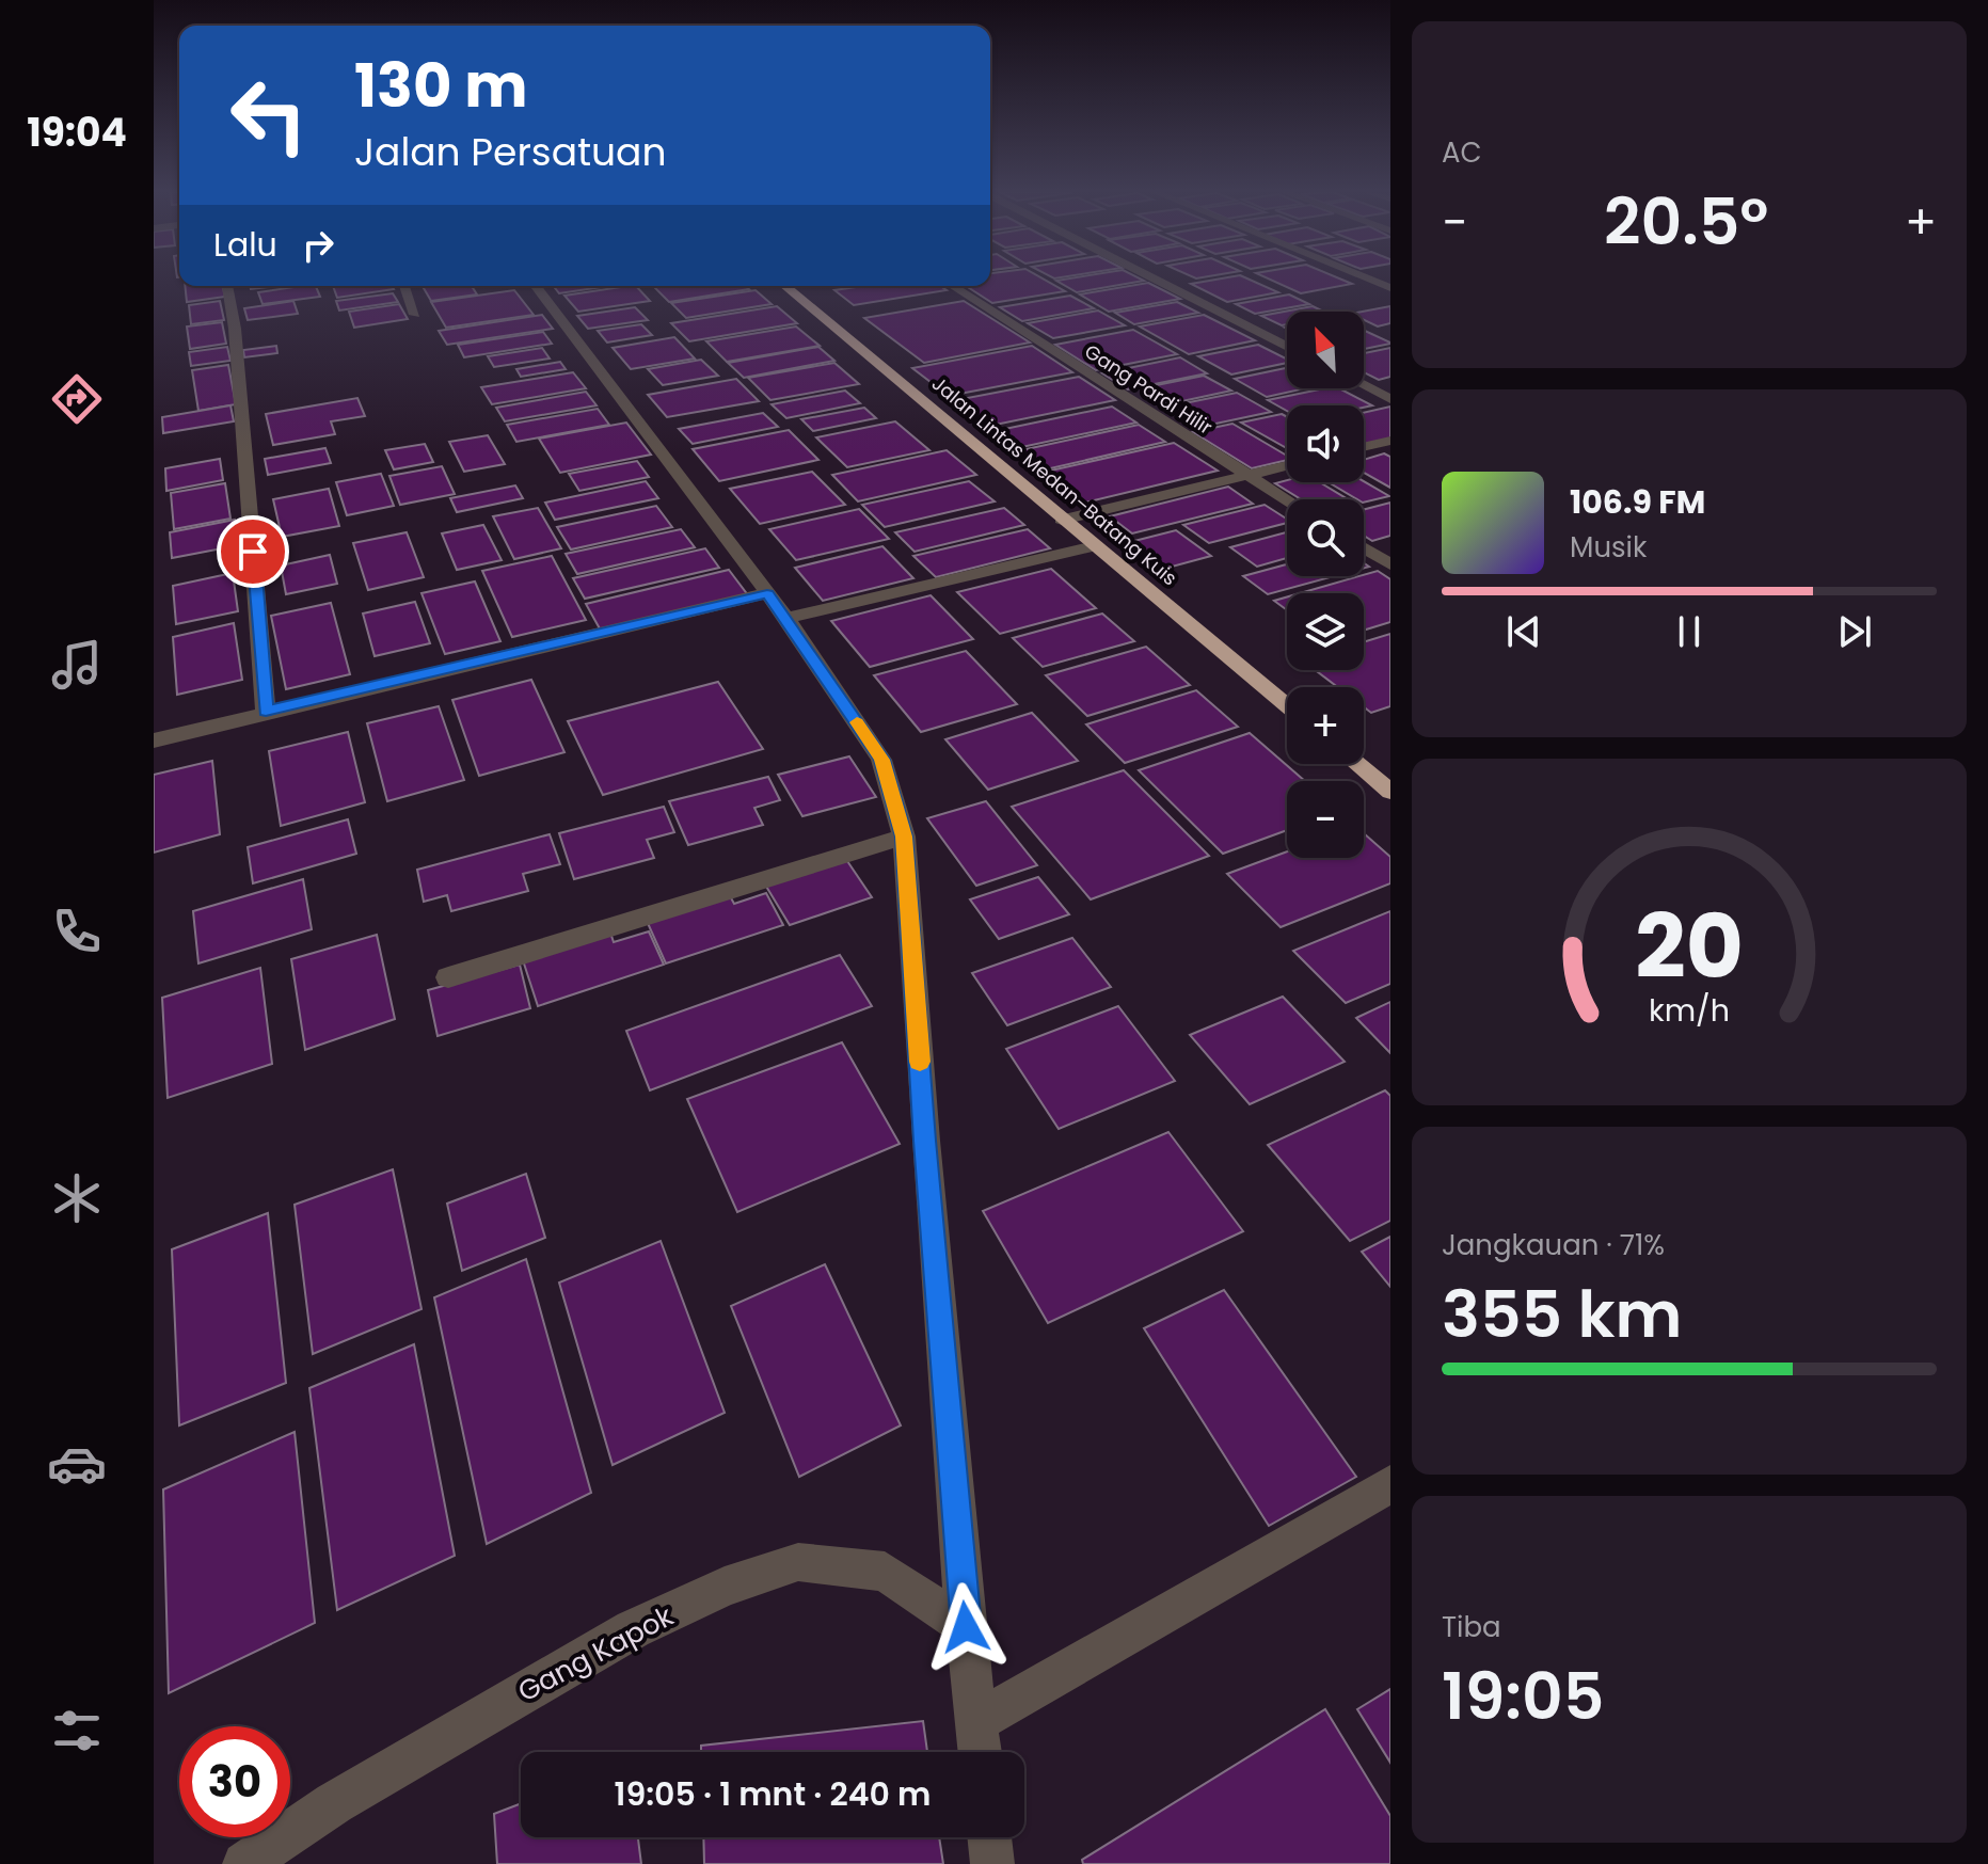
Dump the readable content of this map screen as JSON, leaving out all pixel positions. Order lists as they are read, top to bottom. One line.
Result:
{"streets":{"highway":["Jalan Lintas Medan–Batang Kuis"],"street":["Gang Pardi Hilir","Gang Kapok"]},"north":"top left","page":{"tabs":"19:04","tile":["AC",["Jangkauan · 71%","355 km"],["Tiba","19:05"]],"turn":["130 m","Jalan Persatuan"],"heat":["−","20.5°","+"],"then":"Lalu","map_buttons":["+","−"],"song":["106.9 FM","Musik"],"limit":"30","trip":"19:05 · 1 mnt · 240 m","gauge":["20","km/h"]}}
